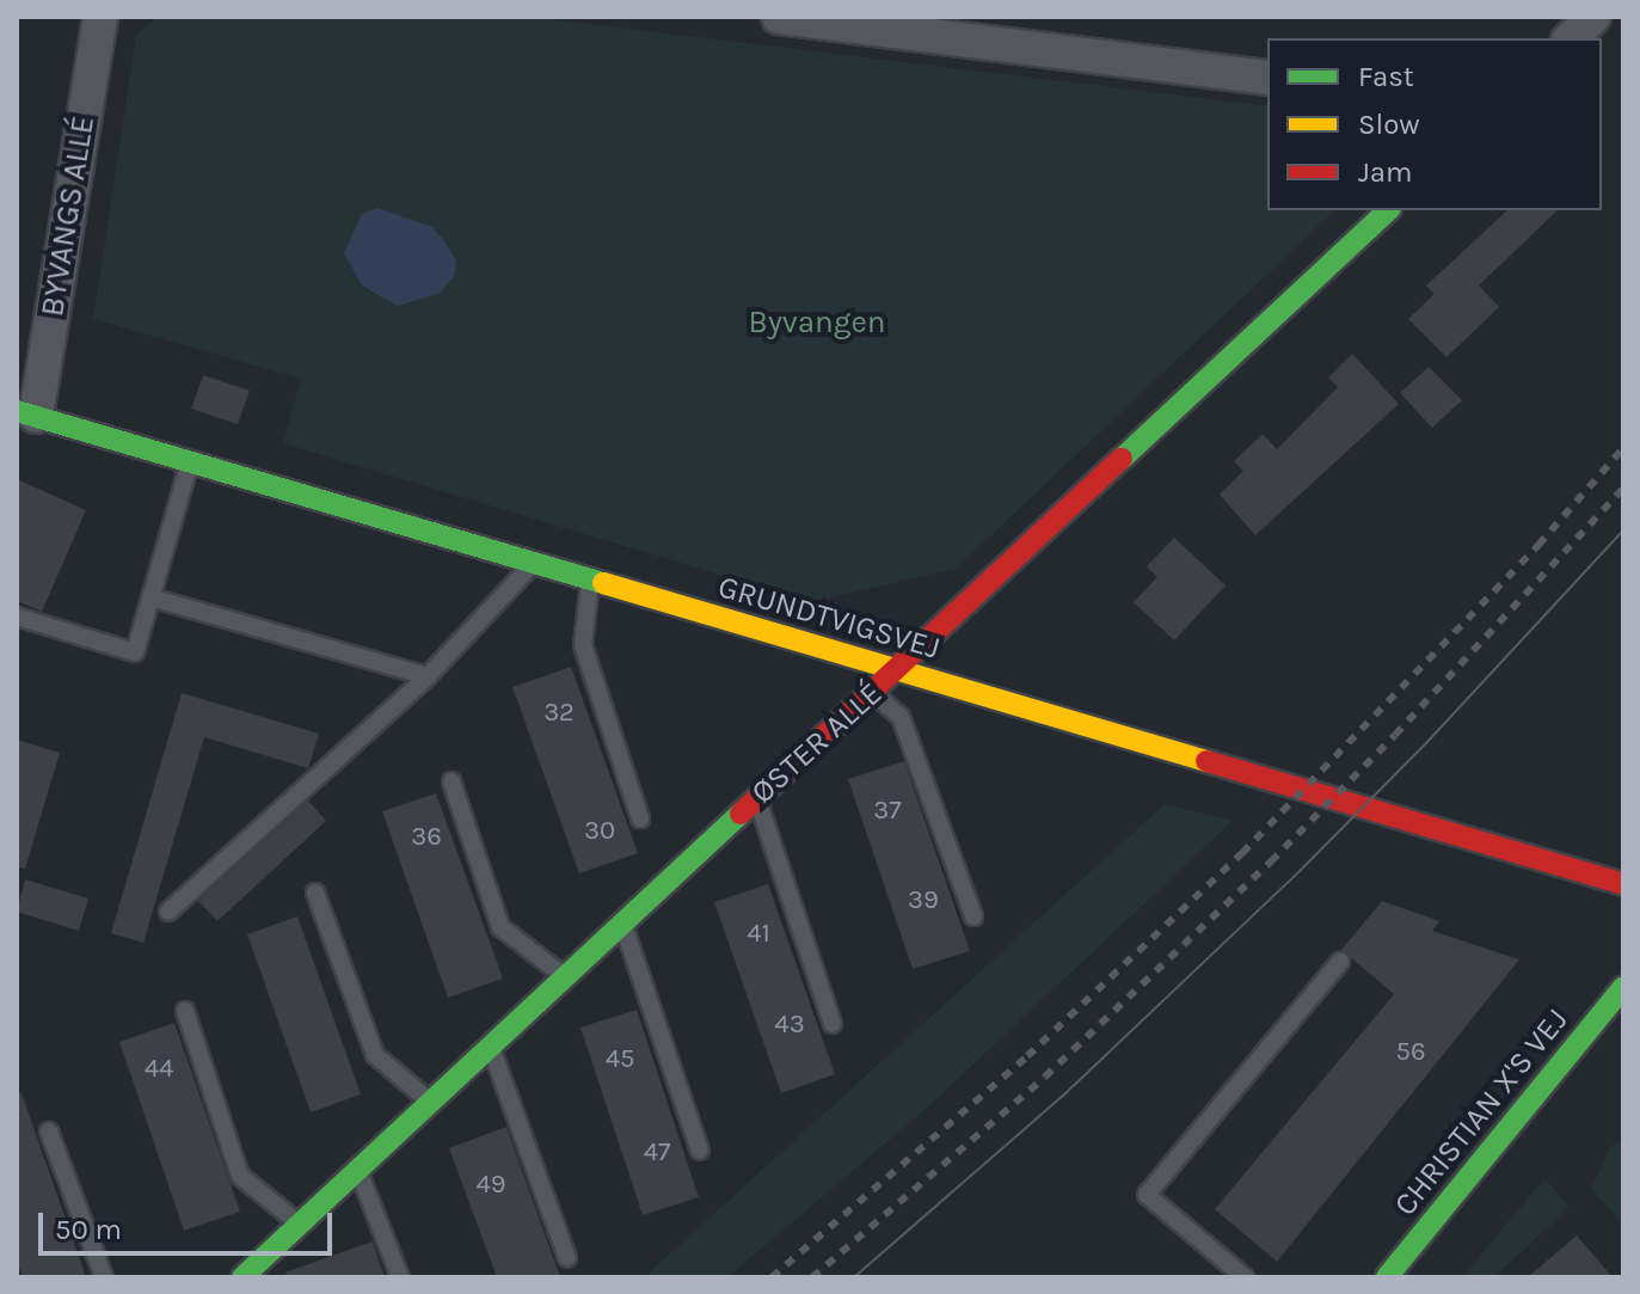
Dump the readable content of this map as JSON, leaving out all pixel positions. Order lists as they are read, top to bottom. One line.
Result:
{"streets":{"street":["BYVANGS ALLÉ","GRUNDTVIGSVEJ","ØSTER ALLÉ","CHRISTIAN X'S VEJ"]},"crossings":[["BYVANGS ALLÉ","GRUNDTVIGSVEJ"],["GRUNDTVIGSVEJ","ØSTER ALLÉ"]],"parks":["Byvangen"],"house_numbers":["32","37","30","36","39","41","43","56","45","44","47","49"],"legend":["Fast","Slow","Jam"],"scale_bar":"50 m"}
